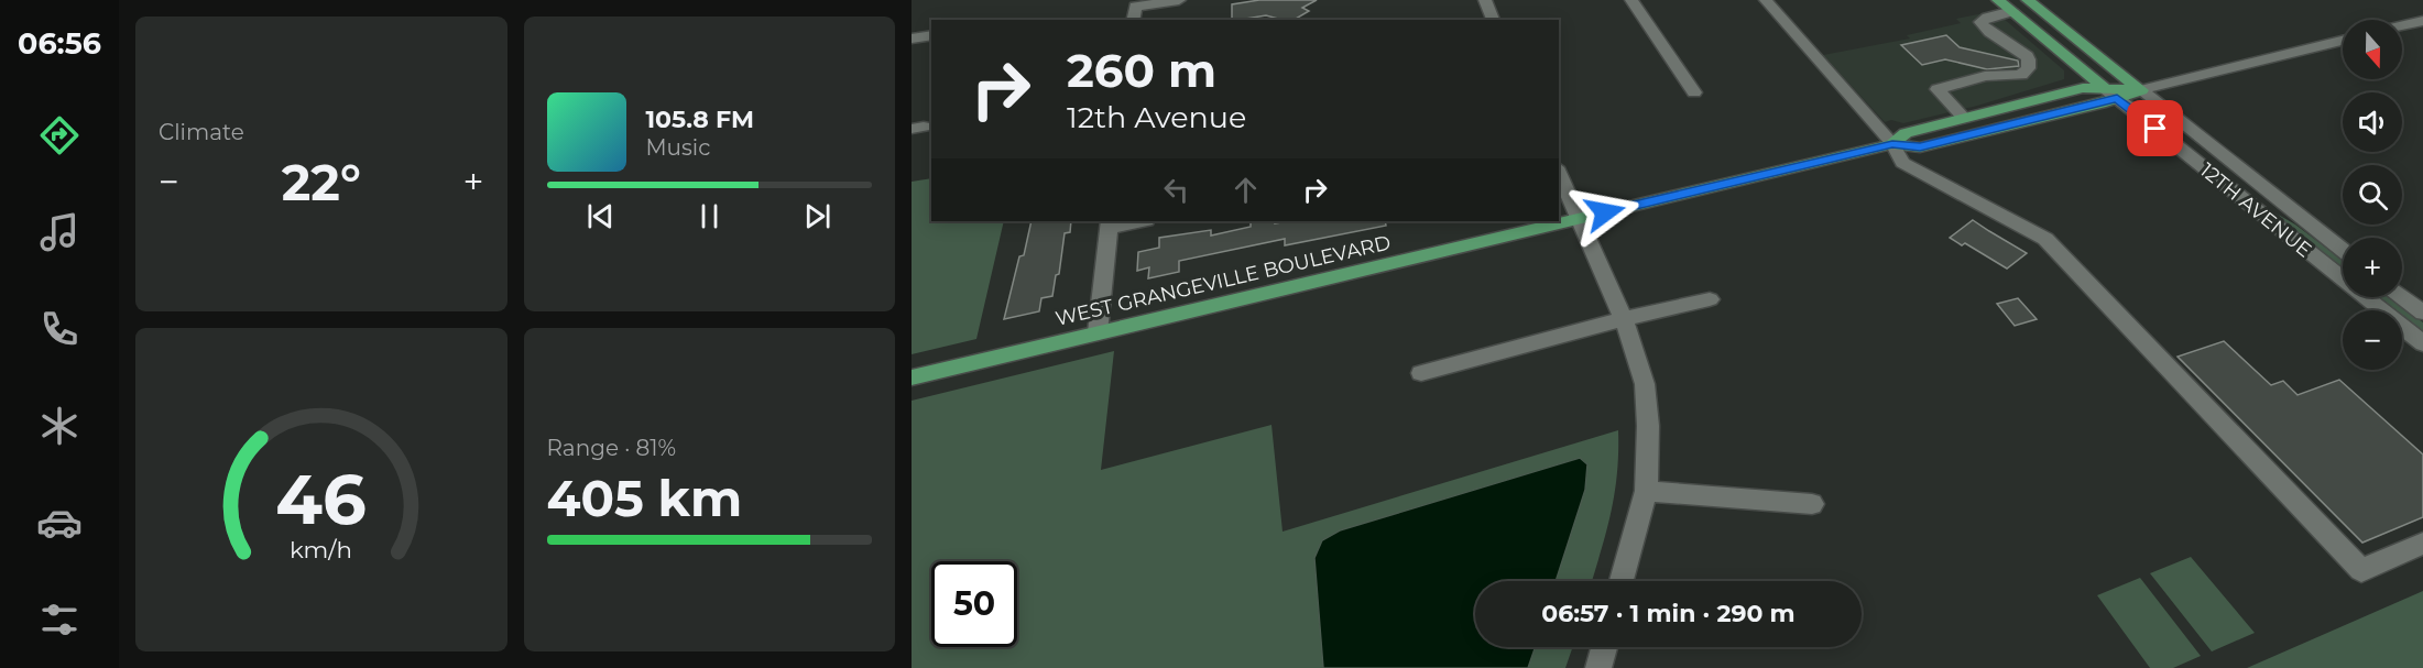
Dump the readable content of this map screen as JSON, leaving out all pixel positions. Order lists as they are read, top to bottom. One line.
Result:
{"streets":{"main road":["12TH AVENUE","WEST GRANGEVILLE BOULEVARD"]},"crossings":[["12TH AVENUE","WEST GRANGEVILLE BOULEVARD"]],"north":"bottom","page":{"tabs":"06:56","tile":["Climate",["Range · 81%","405 km"]],"map_buttons":["+","−"],"turn":["260 m","12th Avenue"],"song":["105.8 FM","Music"],"heat":["−","22°","+"],"limit":"50","trip":"06:57 · 1 min · 290 m","gauge":["46","km/h"]}}
